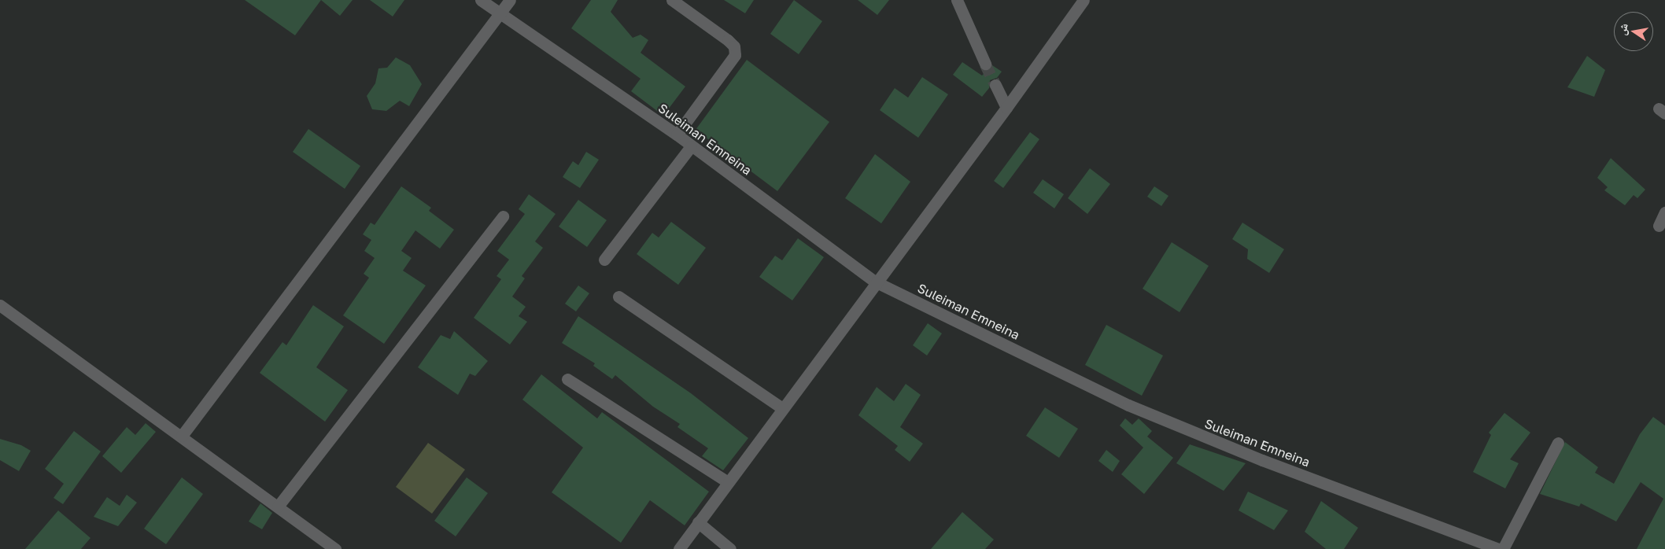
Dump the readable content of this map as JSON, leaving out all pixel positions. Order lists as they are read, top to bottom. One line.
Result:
{"streets":{"street":["Suleiman Emneina"]},"north":"left"}
